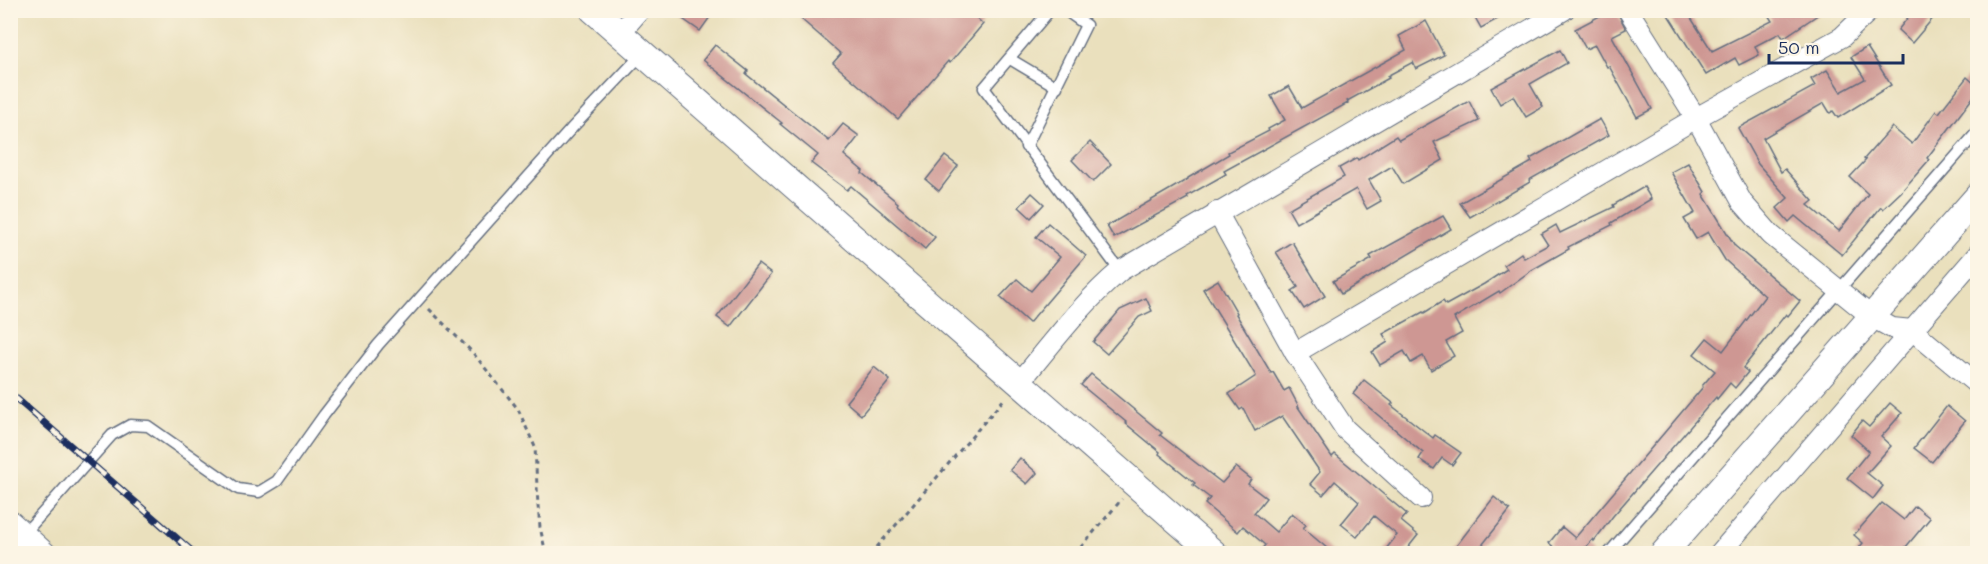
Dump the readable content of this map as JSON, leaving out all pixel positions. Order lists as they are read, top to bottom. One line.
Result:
{"scale_bar":"50 m"}
